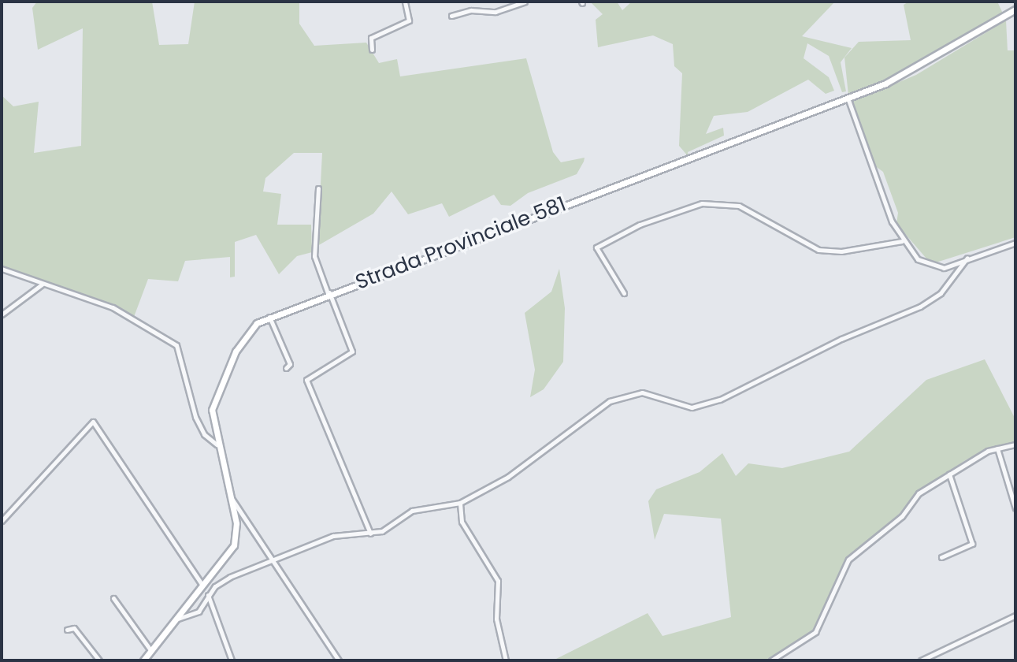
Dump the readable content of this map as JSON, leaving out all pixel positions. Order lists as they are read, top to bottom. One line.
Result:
{"streets":{"main road":["Strada Provinciale 581"]}}
